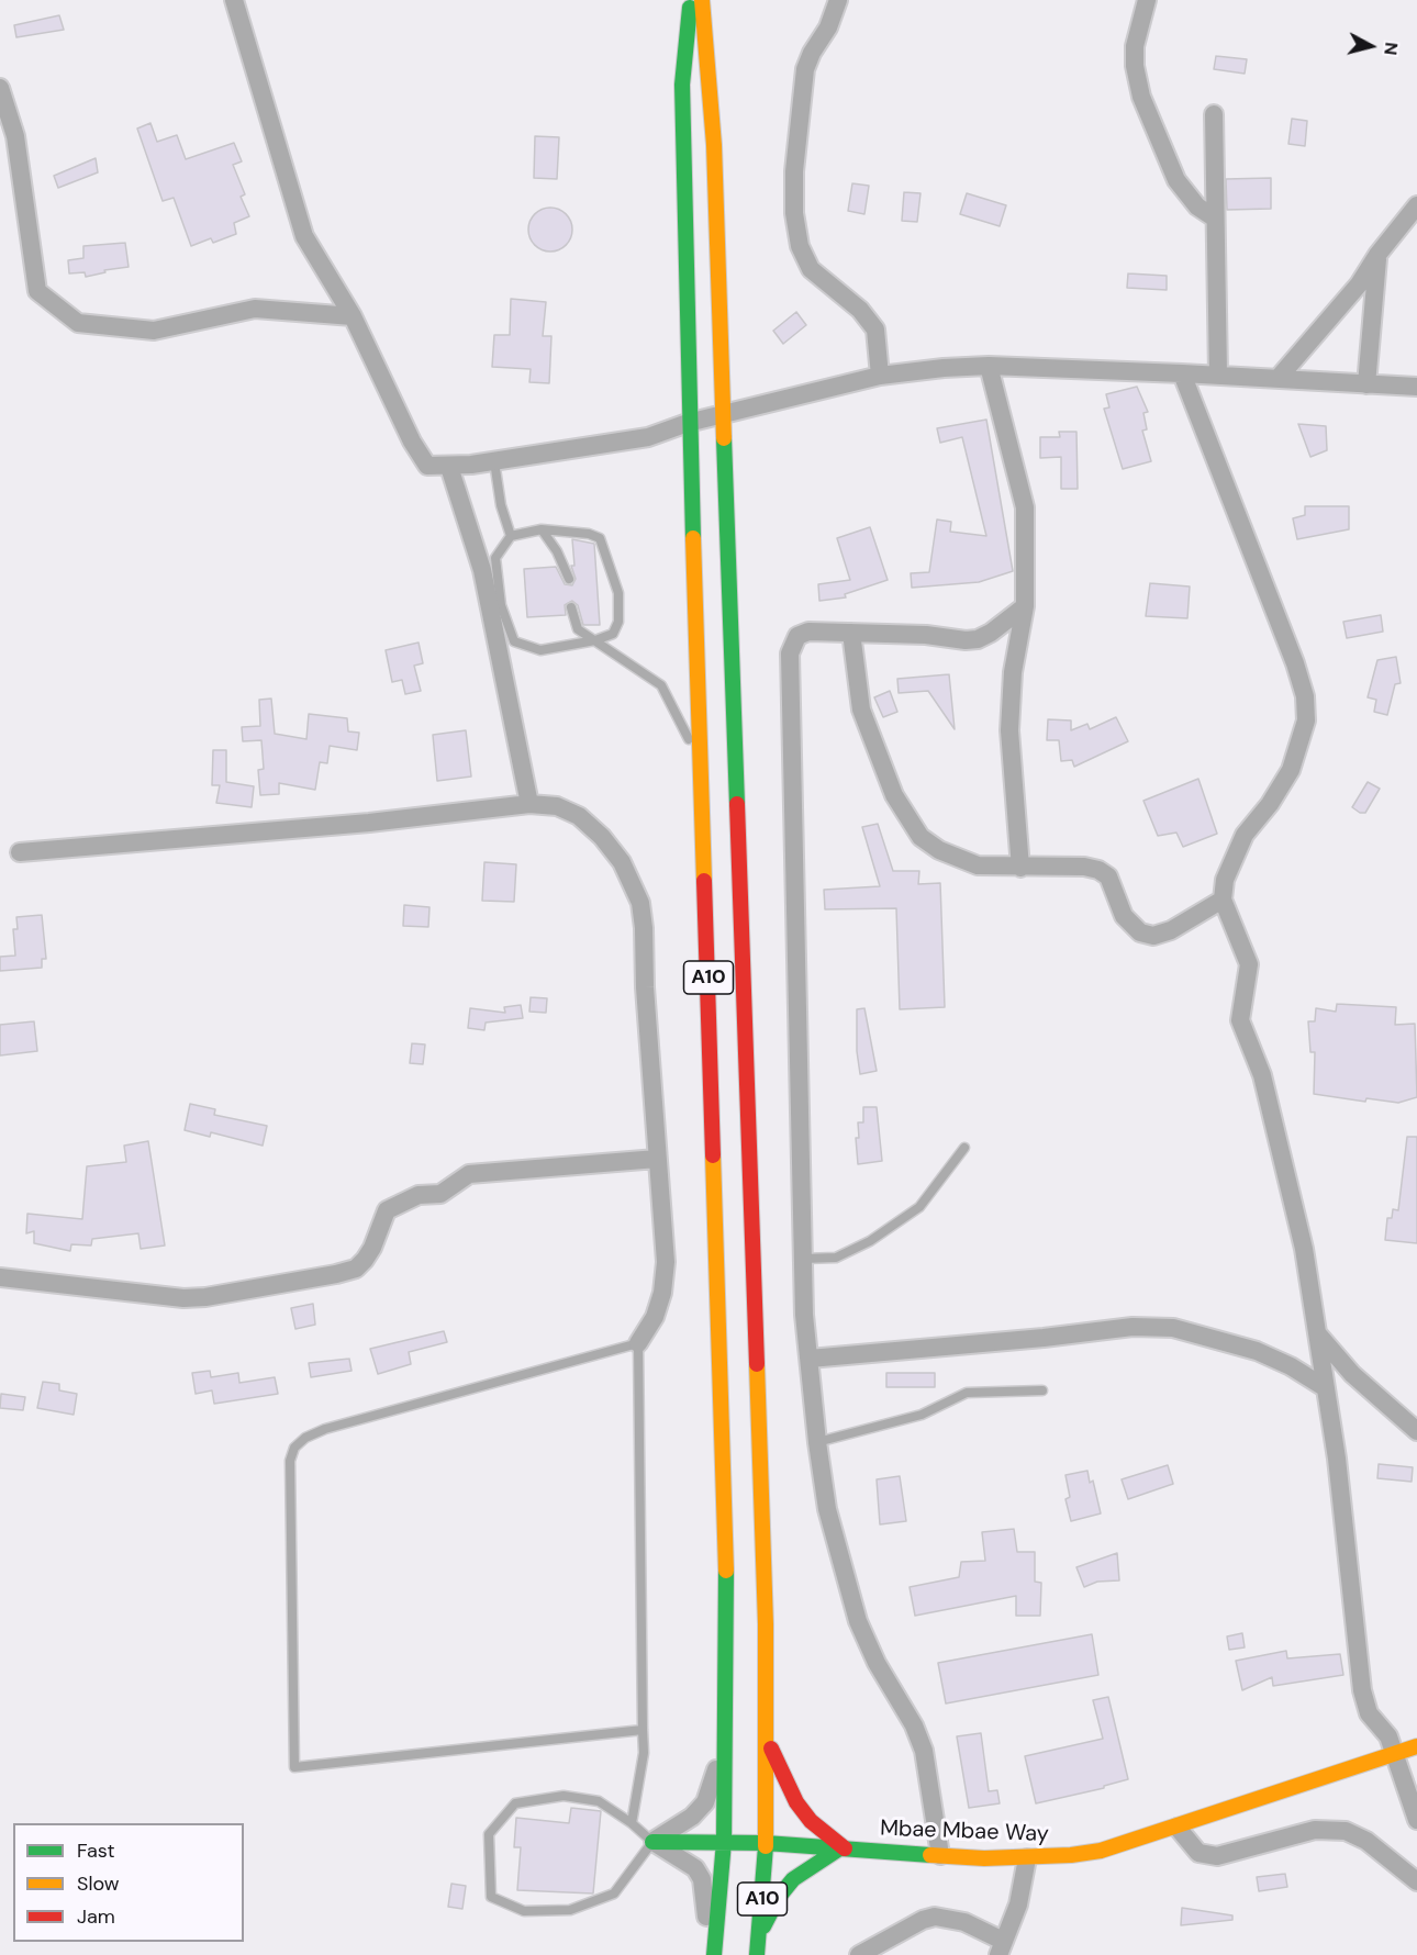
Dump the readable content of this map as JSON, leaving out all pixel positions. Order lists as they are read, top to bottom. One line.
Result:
{"streets":{"main road":["A10","Mbae Mbae Way"]},"crossings":[["A10","Mbae Mbae Way"]],"legend":["Fast","Slow","Jam"],"north":"right"}
